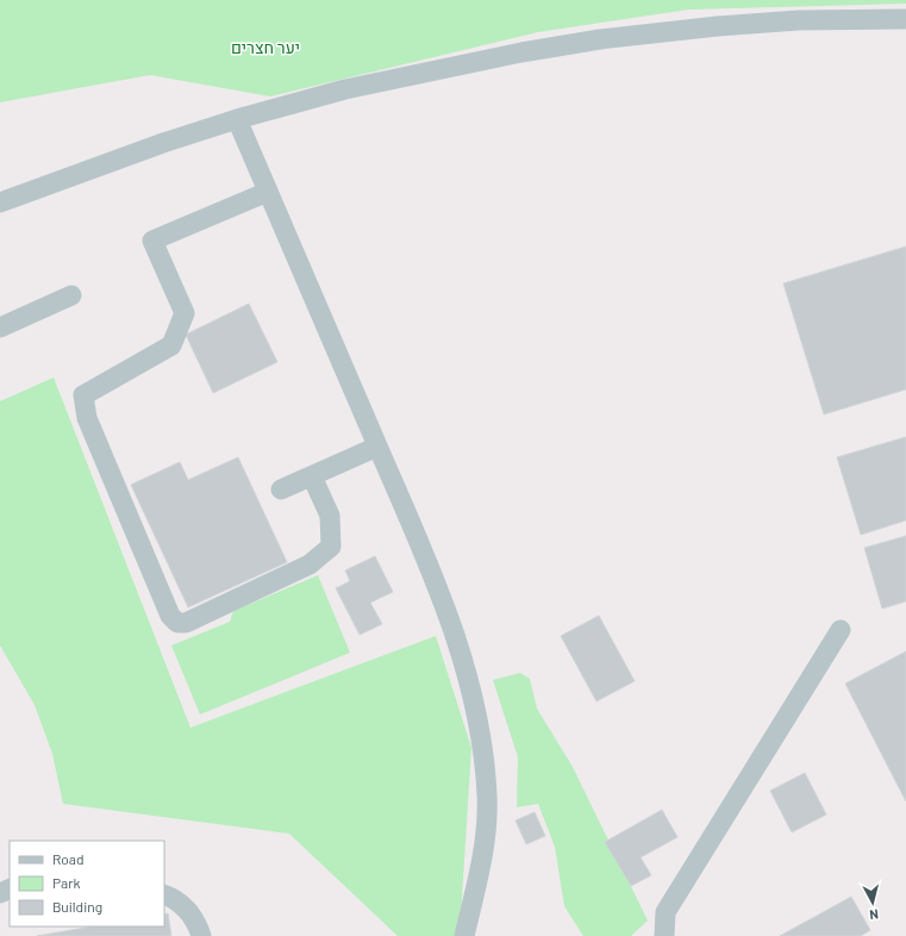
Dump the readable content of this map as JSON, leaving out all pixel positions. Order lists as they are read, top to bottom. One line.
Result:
{"parks":["יער חצרים"],"legend":["Road","Park","Building"],"north":"bottom"}
